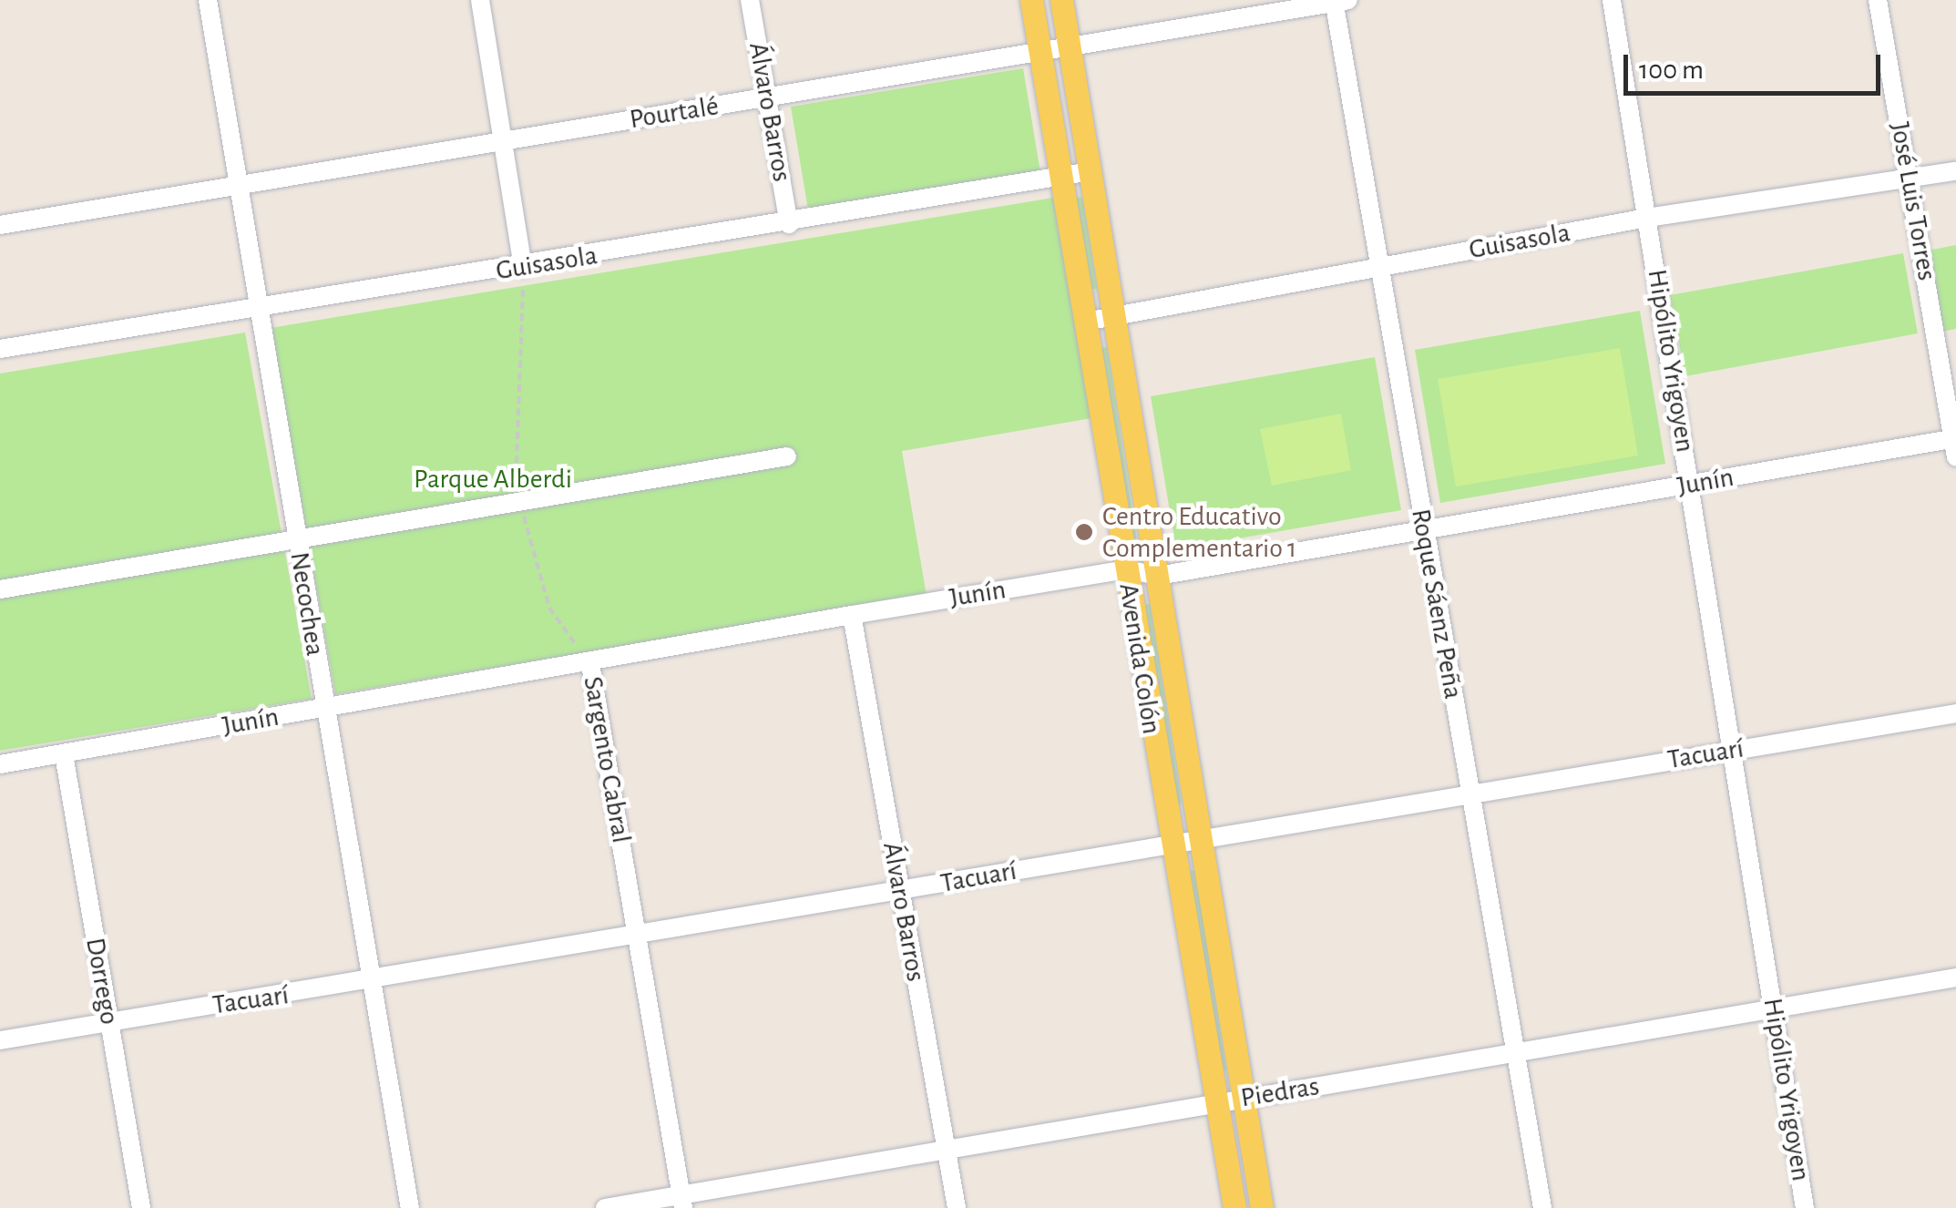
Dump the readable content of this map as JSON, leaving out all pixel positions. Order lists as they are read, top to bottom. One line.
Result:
{"streets":{"main road":["Avenida Colón"],"street":["Álvaro Barros","Pourtalé","José Luis Torres","Guisasola","Hipólito Yrigoyen","Junín","Necochea","Roque Sáenz Peña","Tacuarí","Sargento Cabral","Dorrego","Piedras"]},"crossings":[["Álvaro Barros","Pourtalé"],["Álvaro Barros","Guisasola"],["Álvaro Barros","Junín"],["Álvaro Barros","Tacuarí"],["Álvaro Barros","Piedras"],["Pourtalé","Necochea"],["Pourtalé","Roque Sáenz Peña"],["Pourtalé","Avenida Colón"],["José Luis Torres","Guisasola"],["José Luis Torres","Junín"],["Guisasola","Hipólito Yrigoyen"],["Guisasola","Necochea"],["Guisasola","Roque Sáenz Peña"],["Guisasola","Avenida Colón"],["Guisasola","Sargento Cabral"],["Hipólito Yrigoyen","Junín"],["Hipólito Yrigoyen","Tacuarí"],["Hipólito Yrigoyen","Piedras"],["Junín","Necochea"],["Junín","Roque Sáenz Peña"],["Junín","Avenida Colón"],["Junín","Sargento Cabral"],["Junín","Dorrego"],["Necochea","Tacuarí"],["Roque Sáenz Peña","Tacuarí"],["Roque Sáenz Peña","Piedras"],["Avenida Colón","Tacuarí"],["Avenida Colón","Piedras"],["Tacuarí","Sargento Cabral"],["Tacuarí","Dorrego"],["Sargento Cabral","Piedras"]],"parks":["Parque Alberdi"],"places":["Centro Educativo Complementario 1"],"scale_bar":"100 m"}
